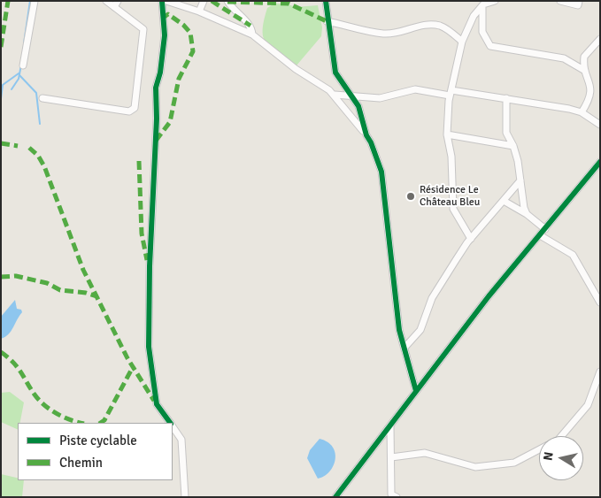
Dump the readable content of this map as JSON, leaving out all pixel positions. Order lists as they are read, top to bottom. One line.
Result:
{"places":["Résidence Le Château Bleu"],"legend":["Piste cyclable","Chemin"],"north":"left"}
